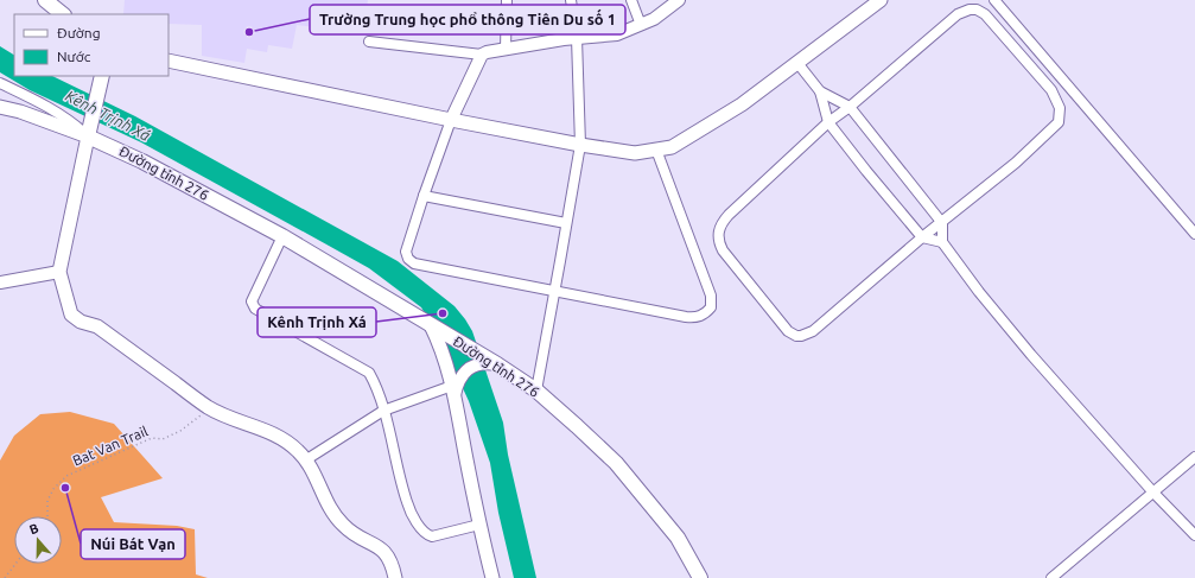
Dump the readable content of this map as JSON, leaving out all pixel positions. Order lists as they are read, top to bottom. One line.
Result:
{"streets":{"main road":["Đường tỉnh 276"],"path":["Bat Van Trail"]},"water":["Kênh Trịnh Xá"],"places":["Trường Trung học phổ thông Tiên Du số 1","Kênh Trịnh Xá","Núi Bát Vạn"],"legend":["Đường","Nước"],"north":"top"}
